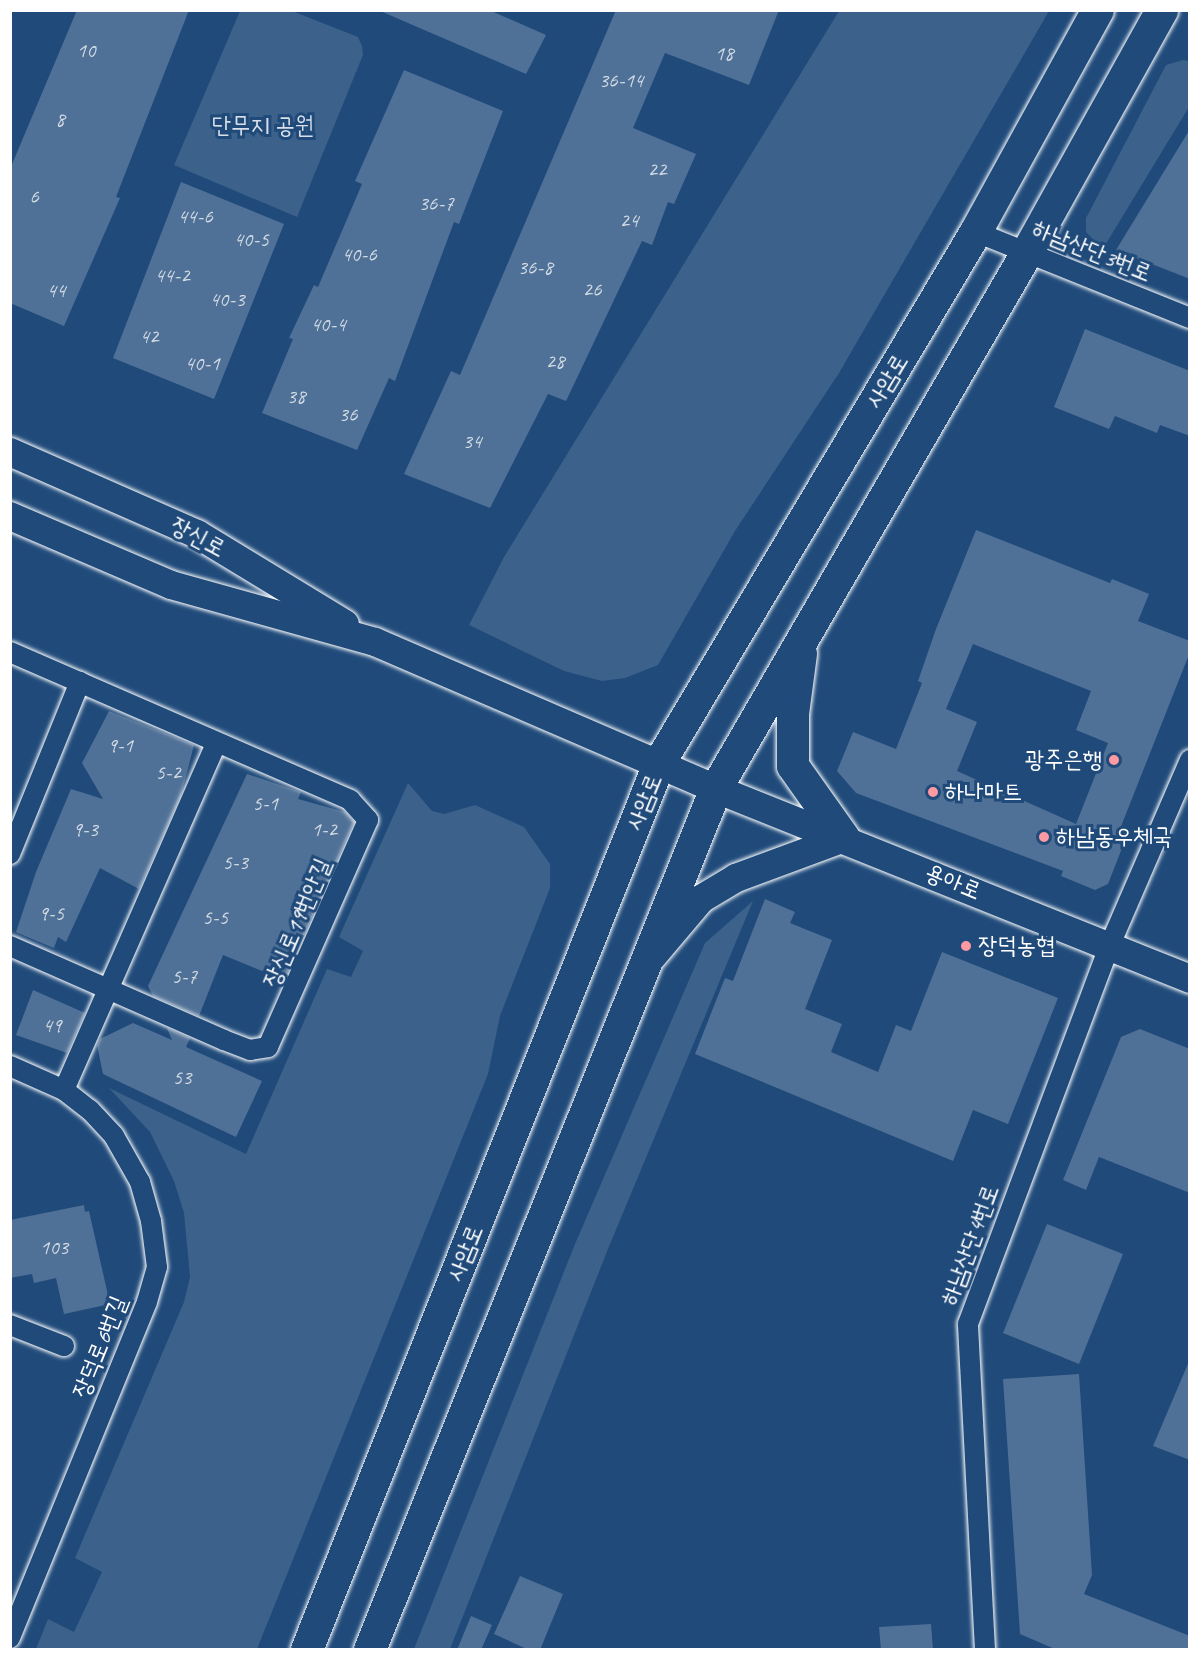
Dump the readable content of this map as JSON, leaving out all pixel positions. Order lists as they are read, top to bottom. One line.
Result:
{"streets":{"main road":["사암로","장신로","용아로"],"street":["하남산단3번로","장신로19번안길","하남산단4번로","장덕로6번길"]},"crossings":[["하남산단3번로","사암로"],["사암로","장신로"],["장신로","용아로"],["용아로","하남산단4번로"]],"parks":["단무지 공원"],"places":["광주은행","하나마트","하남동우체국","장덕농협"],"house_numbers":["10","18","36-14","8","22","6","36-7","44-6","24","40-5","40-6","36-8","44-2","26","44","40-3","40-4","42","28","40-1","38","36","34","9-1","5-2","5-1","9-3","1-2","5-3","9-5","5-5","5-7","49","53","103"]}
